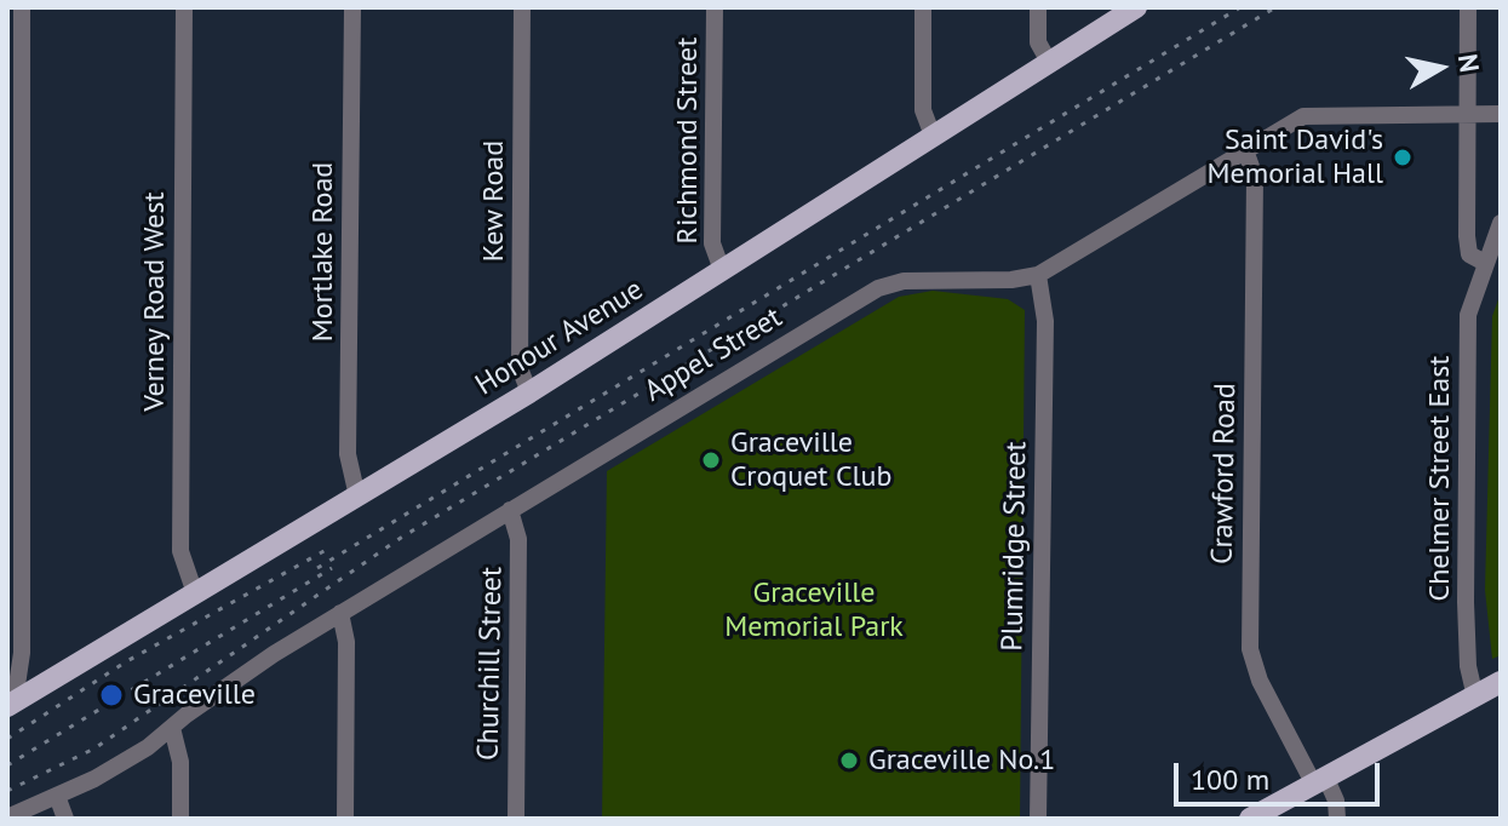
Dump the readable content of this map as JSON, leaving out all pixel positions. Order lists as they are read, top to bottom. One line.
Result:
{"streets":{"main road":["Honour Avenue"],"street":["Richmond Street","Kew Road","Mortlake Road","Verney Road West","Appel Street","Crawford Road","Chelmer Street East","Plumridge Street","Churchill Street"]},"crossings":[["Richmond Street","Honour Avenue"],["Kew Road","Honour Avenue"],["Mortlake Road","Honour Avenue"],["Verney Road West","Honour Avenue"],["Appel Street","Crawford Road"],["Appel Street","Plumridge Street"],["Appel Street","Churchill Street"]],"parks":["Graceville Memorial Park"],"places":["Saint David's Memorial Hall","Graceville Croquet Club","Graceville","Graceville No.1"],"scale_bar":"100 m","north":"right"}
